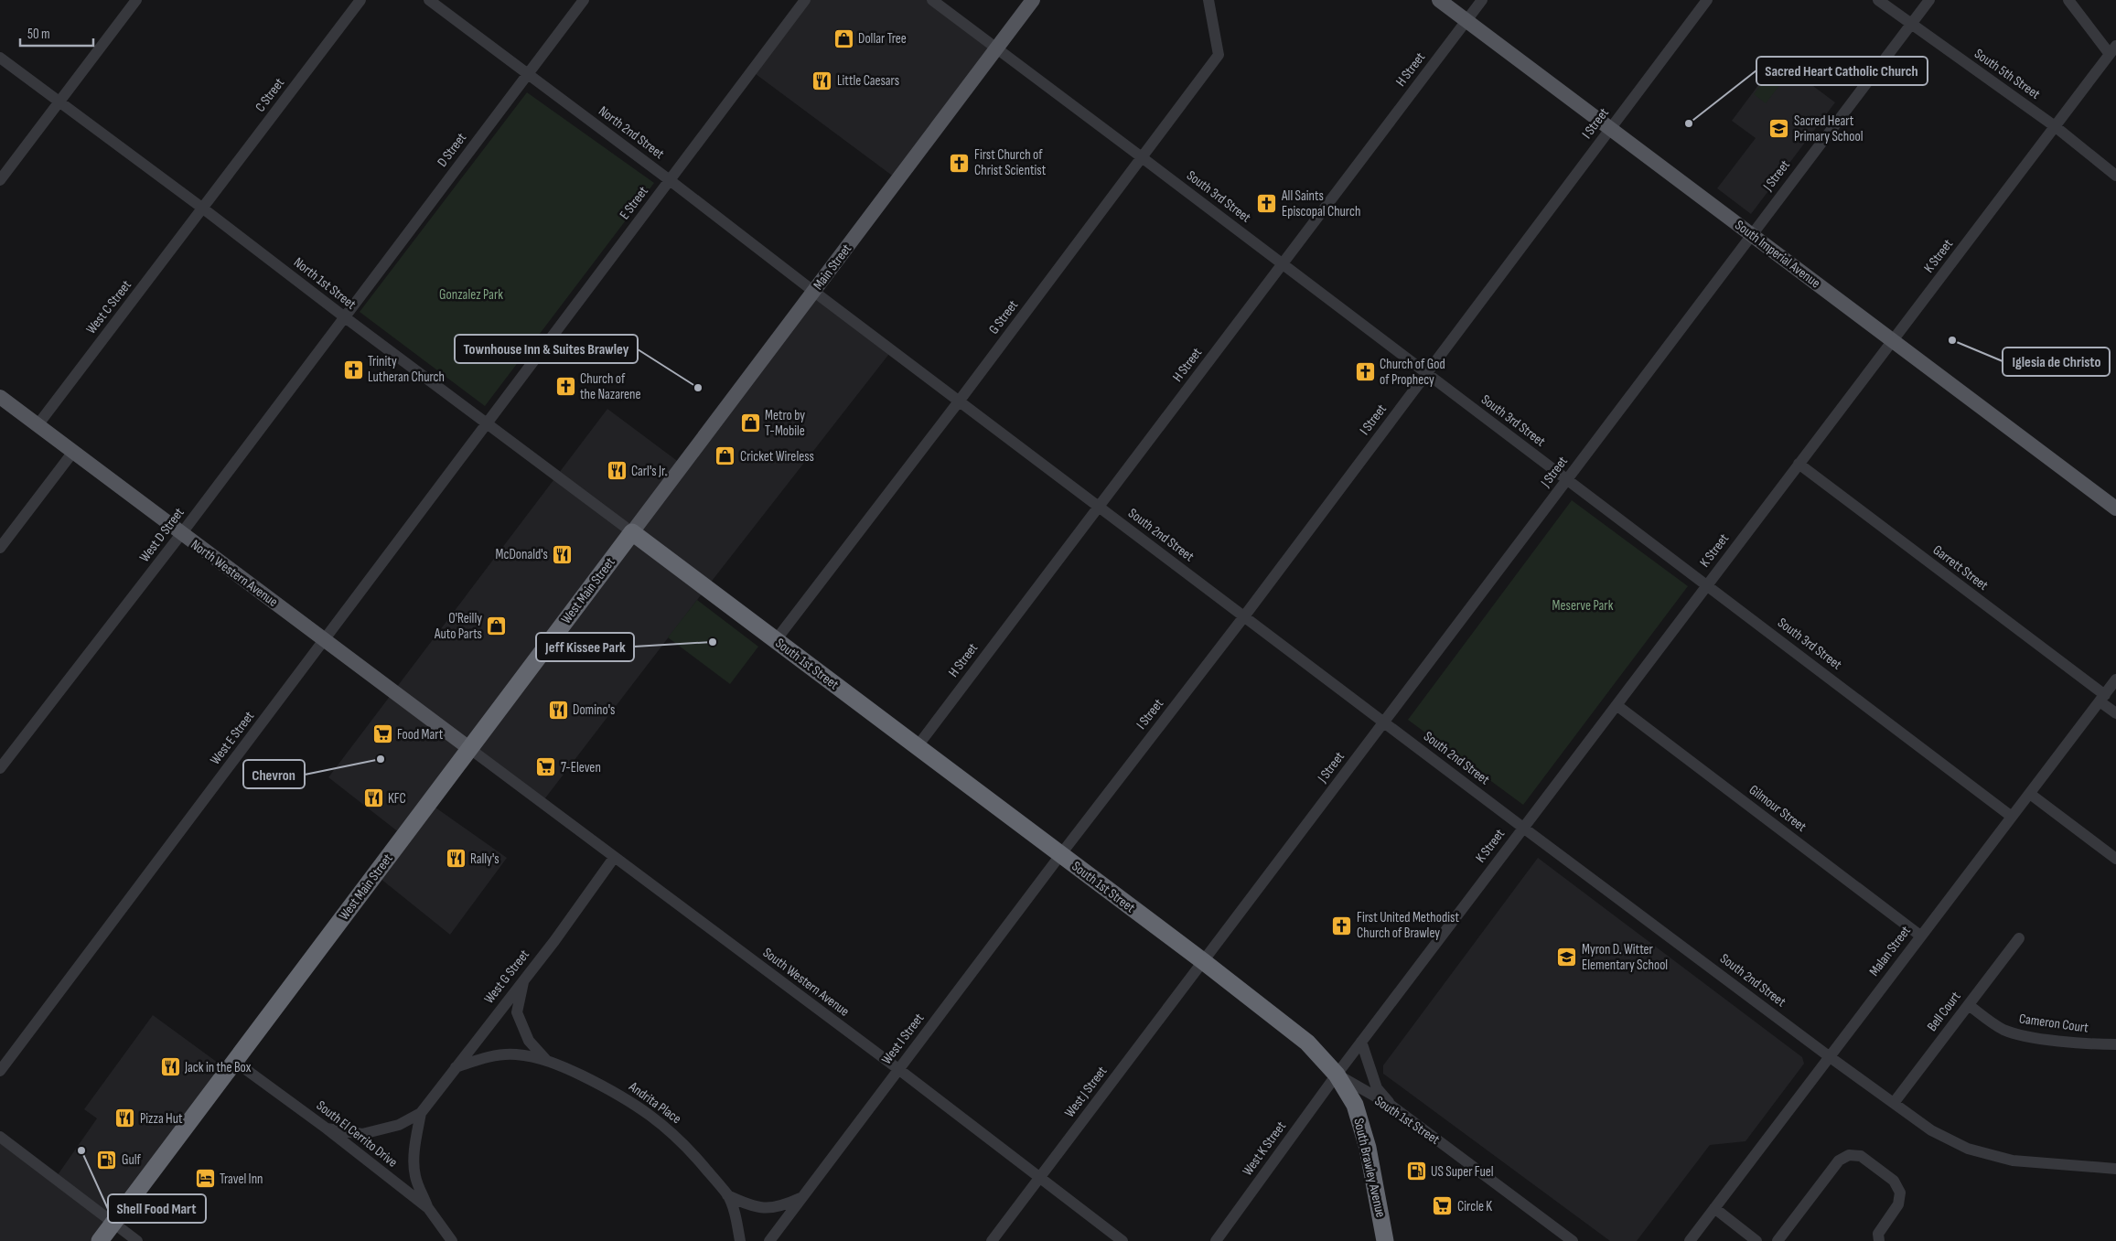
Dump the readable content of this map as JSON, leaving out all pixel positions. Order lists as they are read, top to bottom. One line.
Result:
{"streets":{"highway":["West Main Street","South 1st Street","South Brawley Avenue"],"main road":["South Imperial Avenue","Main Street","North Western Avenue"],"street":["H Street","South 5th Street","C Street","I Street","North 2nd Street","D Street","J Street","South 3rd Street","E Street","K Street","North 1st Street","West C Street","G Street","West D Street","South 2nd Street","Garrett Street","West E Street","Gilmour Street","Malan Street","West G Street","South Western Avenue","Bell Court","Cameron Court","West I Street","West J Street","Andrita Place","South El Cerrito Drive","West K Street"]},"crossings":[["H Street","South 3rd Street"],["H Street","South Imperial Avenue"],["H Street","South 2nd Street"],["H Street","South 1st Street"],["South 5th Street","J Street"],["South 5th Street","K Street"],["C Street","North 1st Street"],["C Street","West C Street"],["I Street","South 3rd Street"],["I Street","South Imperial Avenue"],["I Street","South 2nd Street"],["I Street","South 1st Street"],["I Street","West I Street"],["North 2nd Street","D Street"],["North 2nd Street","E Street"],["North 2nd Street","Main Street"],["North 2nd Street","South 2nd Street"],["D Street","North 1st Street"],["D Street","West D Street"],["J Street","South 3rd Street"],["J Street","South Imperial Avenue"],["J Street","South 2nd Street"],["J Street","South 1st Street"],["J Street","West J Street"],["South 3rd Street","K Street"],["South 3rd Street","Main Street"],["South 3rd Street","G Street"],["South 3rd Street","Malan Street"],["E Street","North 1st Street"],["E Street","West E Street"],["South Imperial Avenue","K Street"],["K Street","South 2nd Street"],["K Street","Garrett Street"],["K Street","South 1st Street"],["K Street","Gilmour Street"],["K Street","West K Street"],["K Street","South Brawley Avenue"],["Main Street","North 1st Street"],["Main Street","South 2nd Street"],["Main Street","West Main Street"],["Main Street","South 1st Street"],["North 1st Street","West C Street"],["North 1st Street","West D Street"],["North 1st Street","West Main Street"],["North 1st Street","South 1st Street"],["North 1st Street","West E Street"],["West C Street","North Western Avenue"],["G Street","South 2nd Street"],["G Street","South 1st Street"],["West D Street","North Western Avenue"],["South 2nd Street","Malan Street"],["South 2nd Street","Bell Court"],["Garrett Street","Malan Street"],["North Western Avenue","West Main Street"],["North Western Avenue","West E Street"],["North Western Avenue","South Western Avenue"],["West Main Street","South 1st Street"],["West Main Street","South Western Avenue"],["West Main Street","South El Cerrito Drive"],["South 1st Street","West I Street"],["South 1st Street","West J Street"],["South 1st Street","West K Street"],["South 1st Street","South Brawley Avenue"],["Gilmour Street","Malan Street"],["West G Street","South Western Avenue"],["West G Street","Andrita Place"],["West G Street","South El Cerrito Drive"],["South Western Avenue","West I Street"],["South Western Avenue","West J Street"],["Bell Court","Cameron Court"],["West I Street","Andrita Place"],["West K Street","South Brawley Avenue"]],"parks":["Gonzalez Park","Meserve Park"],"places":{"shop":["Dollar Tree","Metro by T-Mobile","Cricket Wireless","O'Reilly Auto Parts"],"restaurant":["Little Caesars","Carl's Jr.","McDonald's","Domino's","KFC","Rally's","Jack in the Box","Pizza Hut"],"other":["Sacred Heart Catholic Church","Iglesia de Christo","Townhouse Inn & Suites Brawley","Jeff Kissee Park","Chevron","Shell Food Mart"],"school or university":["Sacred Heart Primary School","Myron D. Witter Elementary School"],"church":["First Church of Christ Scientist","All Saints Episcopal Church","Trinity Lutheran Church","Church of God of Prophecy","Church of the Nazarene","First United Methodist Church of Brawley"],"supermarket":["Food Mart","7-Eleven","Circle K"],"fuel station":["Gulf","US Super Fuel"],"hotel":["Travel Inn"]},"scale_bar":"50 m"}
